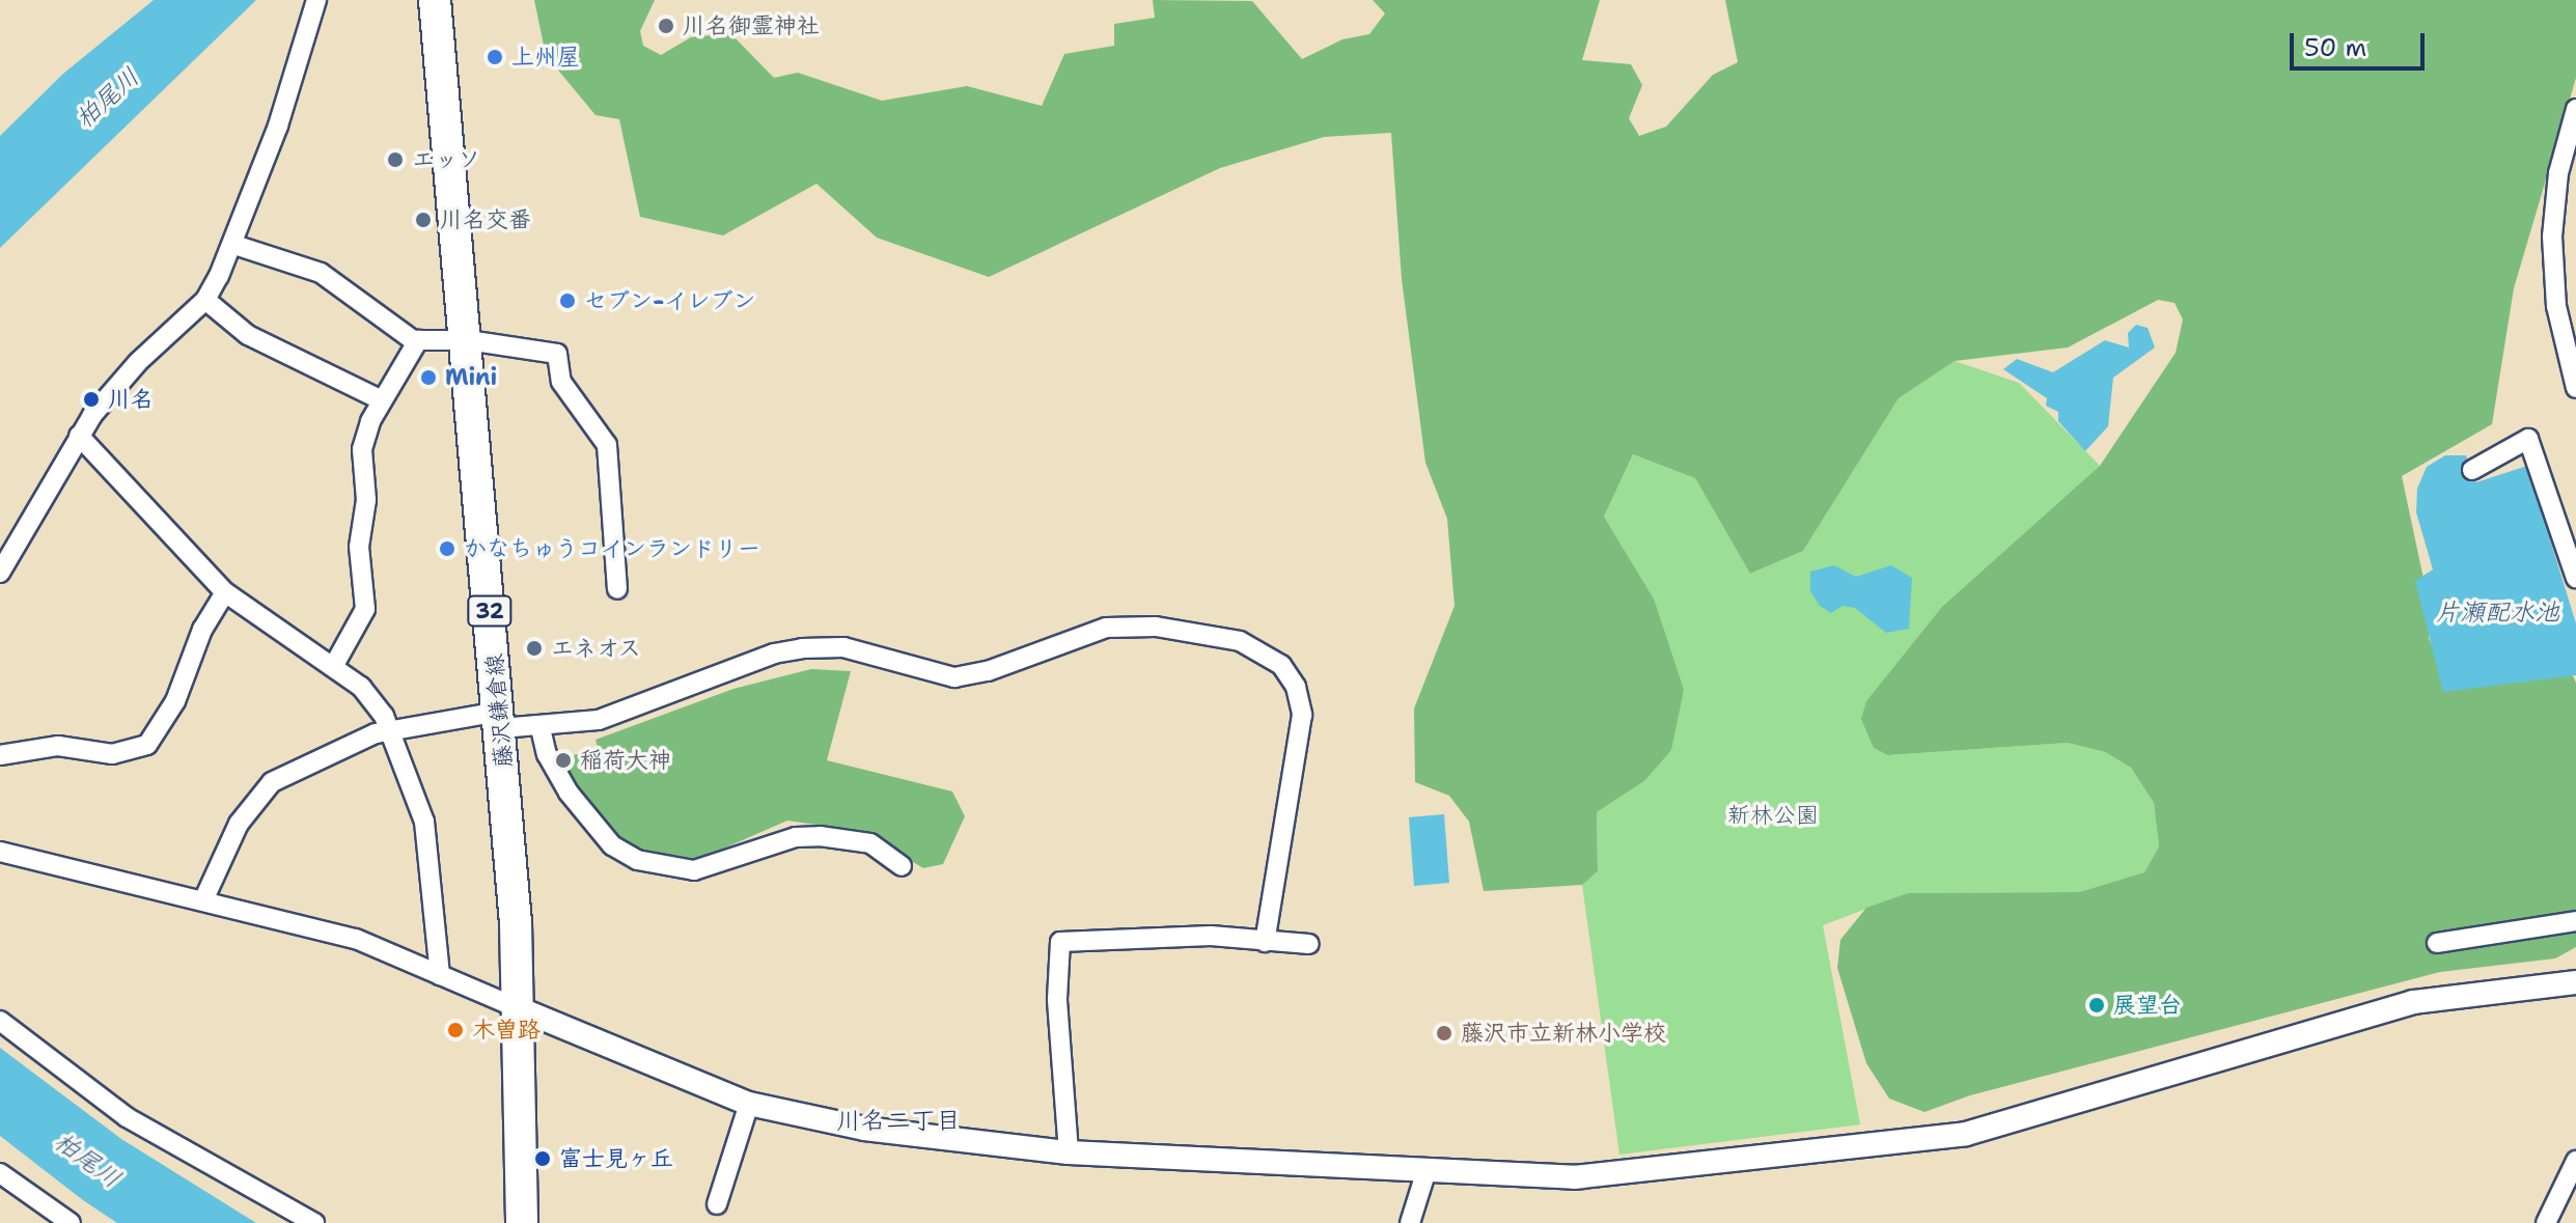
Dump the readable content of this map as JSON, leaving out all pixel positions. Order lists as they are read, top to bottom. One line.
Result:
{"streets":{"main road":["32","藤沢鎌倉線"]},"districts":["川名二丁目"],"water":["柏尾川","片瀬配水池"],"parks":["新林公園"],"places":["川名御霊神社","上州屋","エッソ","川名交番","セブン-イレブン","Mini","川名","かなちゅうコインランドリー","エネオス","稲荷大神","展望台","木曽路","藤沢市立新林小学校","富士見ヶ丘"],"scale_bar":"50 m"}
